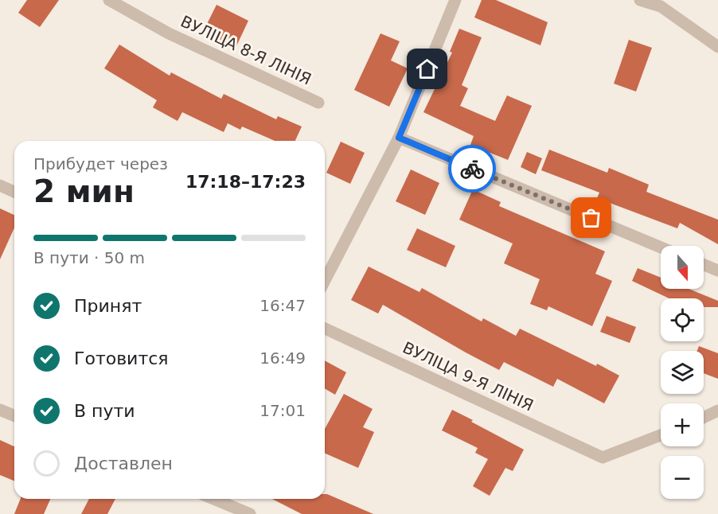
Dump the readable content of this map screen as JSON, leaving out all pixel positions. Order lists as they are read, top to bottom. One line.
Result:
{"streets":{"street":["ВУЛІЦА 8-Я ЛІНІЯ","ВУЛІЦА 9-Я ЛІНІЯ"]},"north":"bottom","page":{"heading":["2 мин","Прибудет через","17:18–17:23"],"bar":"В пути · 50 m","map_buttons":["+","−"],"list":[["Принят","16:47"],["Готовится","16:49"],["В пути","17:01"],"Доставлен"]}}
